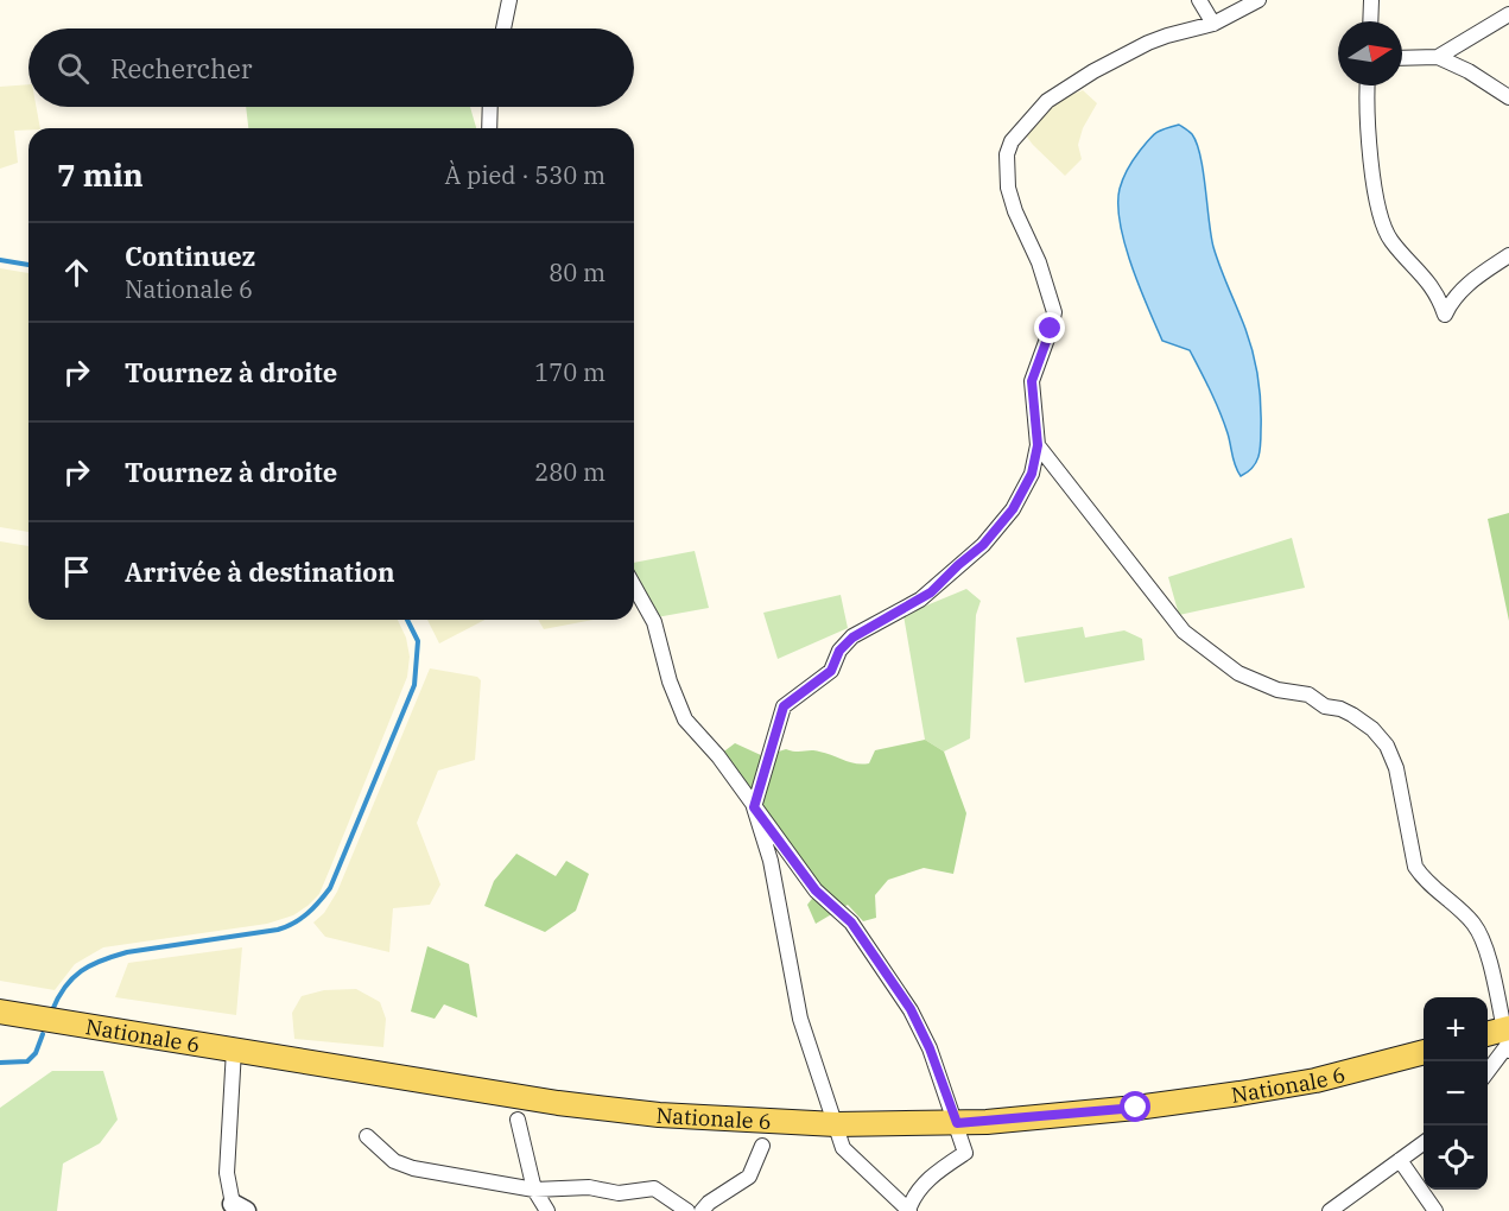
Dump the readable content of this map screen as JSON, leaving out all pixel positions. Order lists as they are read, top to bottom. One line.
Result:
{"streets":{"main road":["Nationale 6"]},"north":"right","page":{"search":"Rechercher","heading":["7 min","À pied · 530 m"],"list":[["Continuez","Nationale 6","80 m"],["Tournez à droite","170 m"],["Tournez à droite","280 m"],"Arrivée à destination"],"map_buttons":["+","−"]}}
